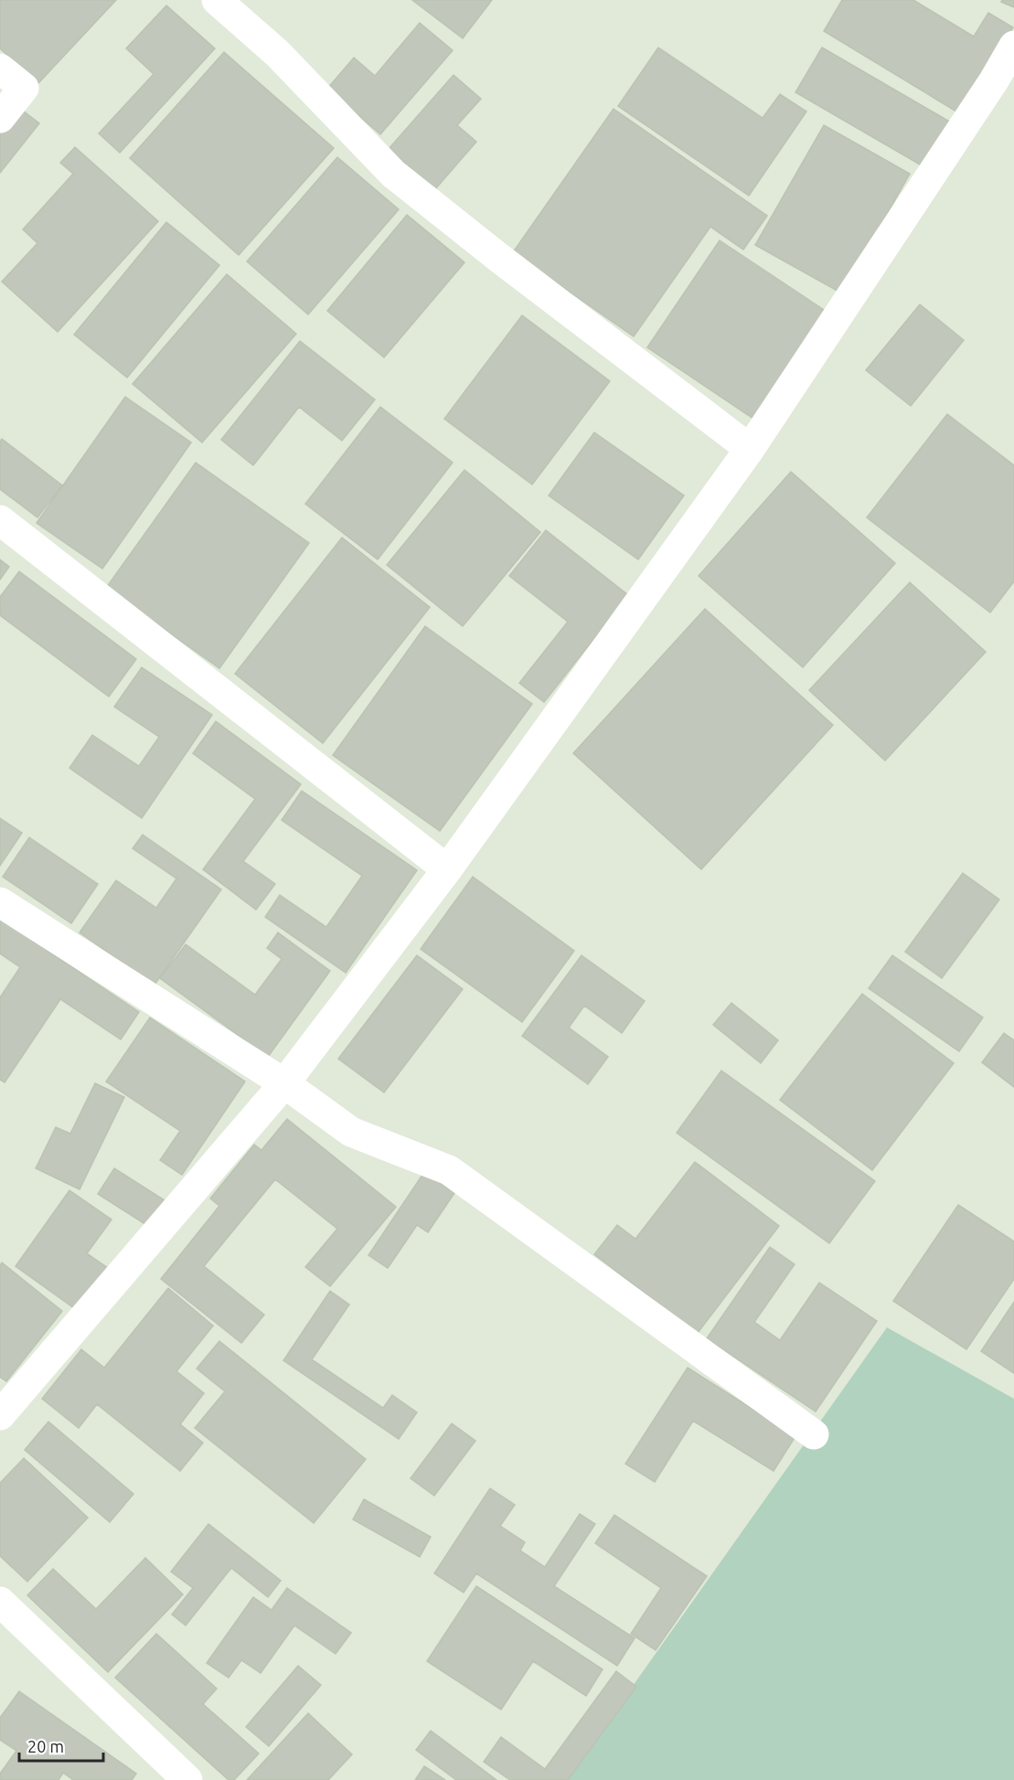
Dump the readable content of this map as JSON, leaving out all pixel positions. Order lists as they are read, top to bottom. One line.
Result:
{"scale_bar":"20 m"}
